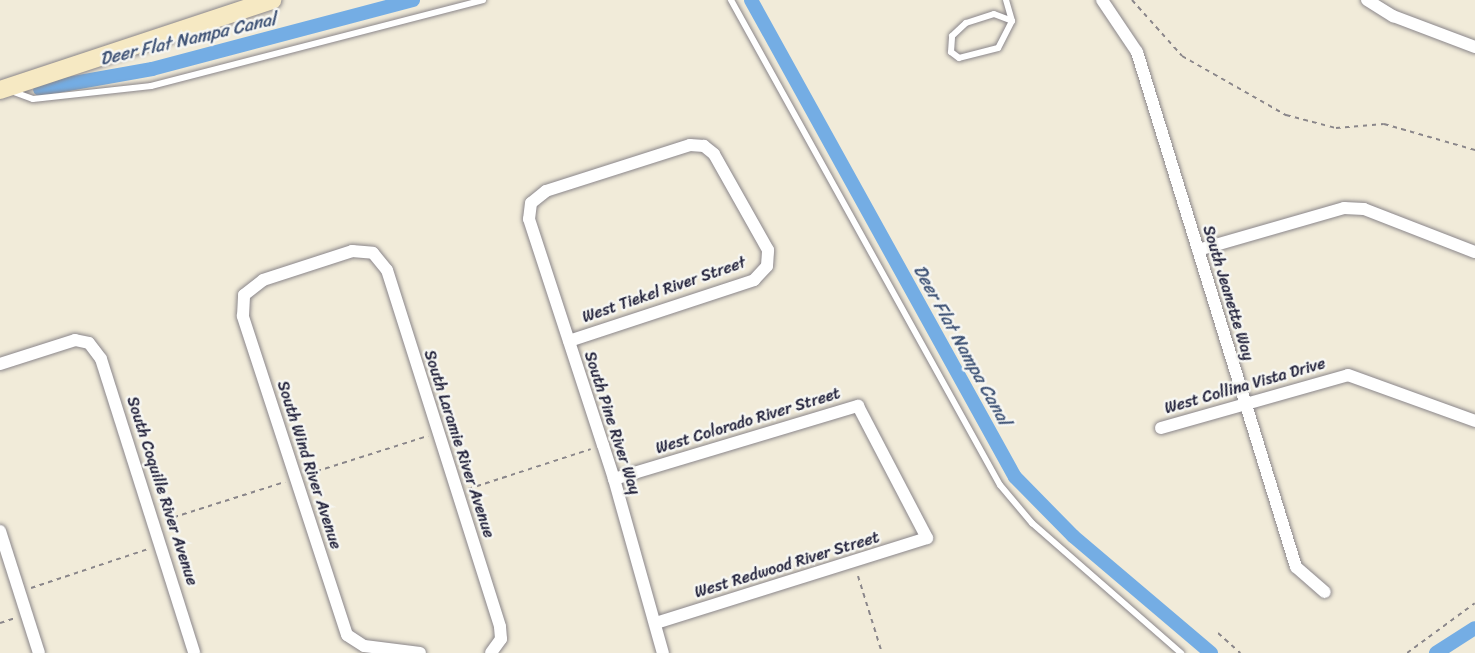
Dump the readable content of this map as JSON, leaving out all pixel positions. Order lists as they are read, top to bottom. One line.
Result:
{"streets":{"street":["West Tiekel River Street","South Jeanette Way","West Collina Vista Drive","West Colorado River Street","South Pine River Way","South Laramie River Avenue","South Wind River Avenue","South Coquille River Avenue","West Redwood River Street"]},"crossings":[["West Tiekel River Street","South Pine River Way"],["South Jeanette Way","West Collina Vista Drive"],["West Colorado River Street","South Pine River Way"],["West Colorado River Street","West Redwood River Street"],["South Pine River Way","West Redwood River Street"],["South Laramie River Avenue","South Wind River Avenue"]],"water":["Deer Flat Nampa Canal"]}
